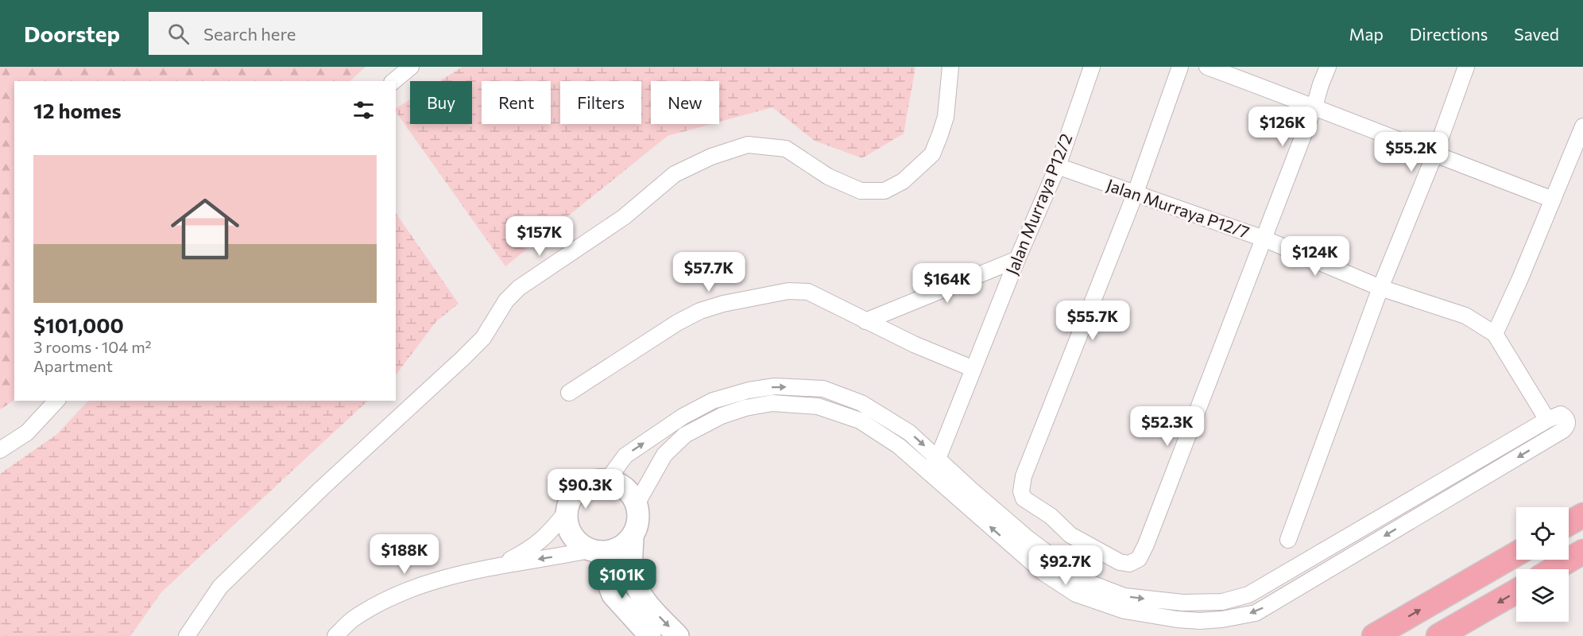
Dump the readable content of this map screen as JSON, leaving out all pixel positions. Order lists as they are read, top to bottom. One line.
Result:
{"streets":{"street":["Jalan Murraya P12/2","Jalan Murraya P12/7"]},"crossings":[["Jalan Murraya P12/2","Jalan Murraya P12/7"]],"page":{"header":"Doorstep","search":"Search here","nav":["Map","Directions","Saved"],"chip":["Buy","Rent","Filters","New"],"heading":"12 homes","price":["$126K","$55.2K","$157K","$124K","$57.7K","$164K","$55.7K","$52.3K","$90.3K","$188K","$92.7K","$101K"],"list":[{"name":"$101,000","note":"3 rooms · 104 m² · Apartment"}]}}
